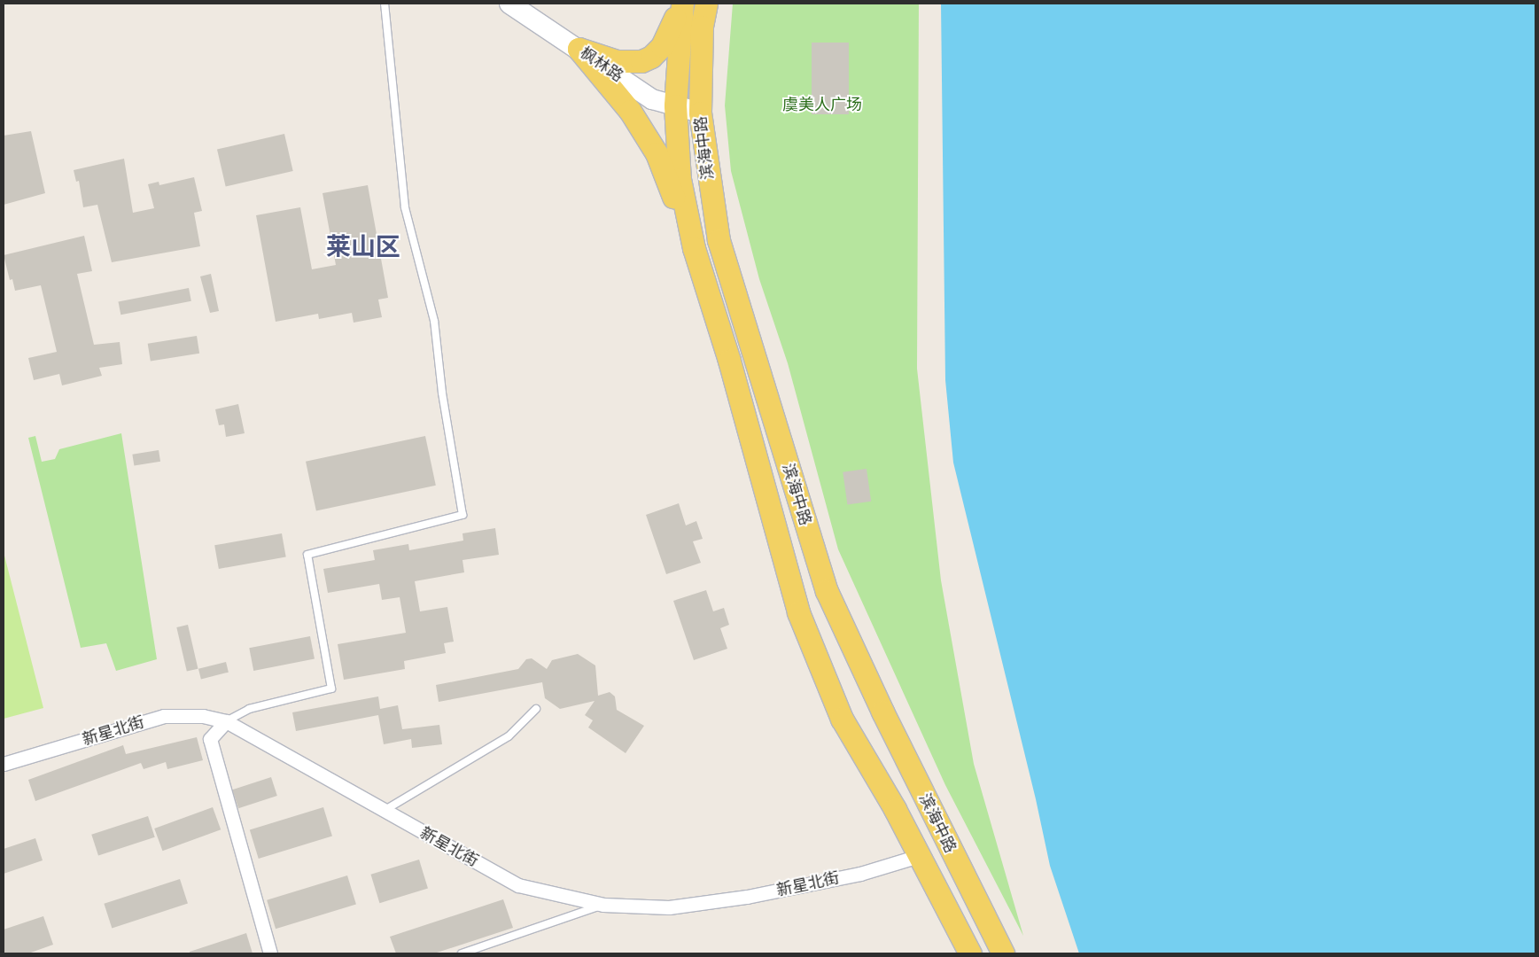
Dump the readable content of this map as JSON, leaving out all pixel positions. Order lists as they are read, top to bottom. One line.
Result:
{"streets":{"main road":["滨海中路"],"street":["枫林路","新星北街"]},"crossings":[["枫林路","滨海中路"],["滨海中路","新星北街"]],"districts":["莱山区"],"parks":["虞美人广场"]}
